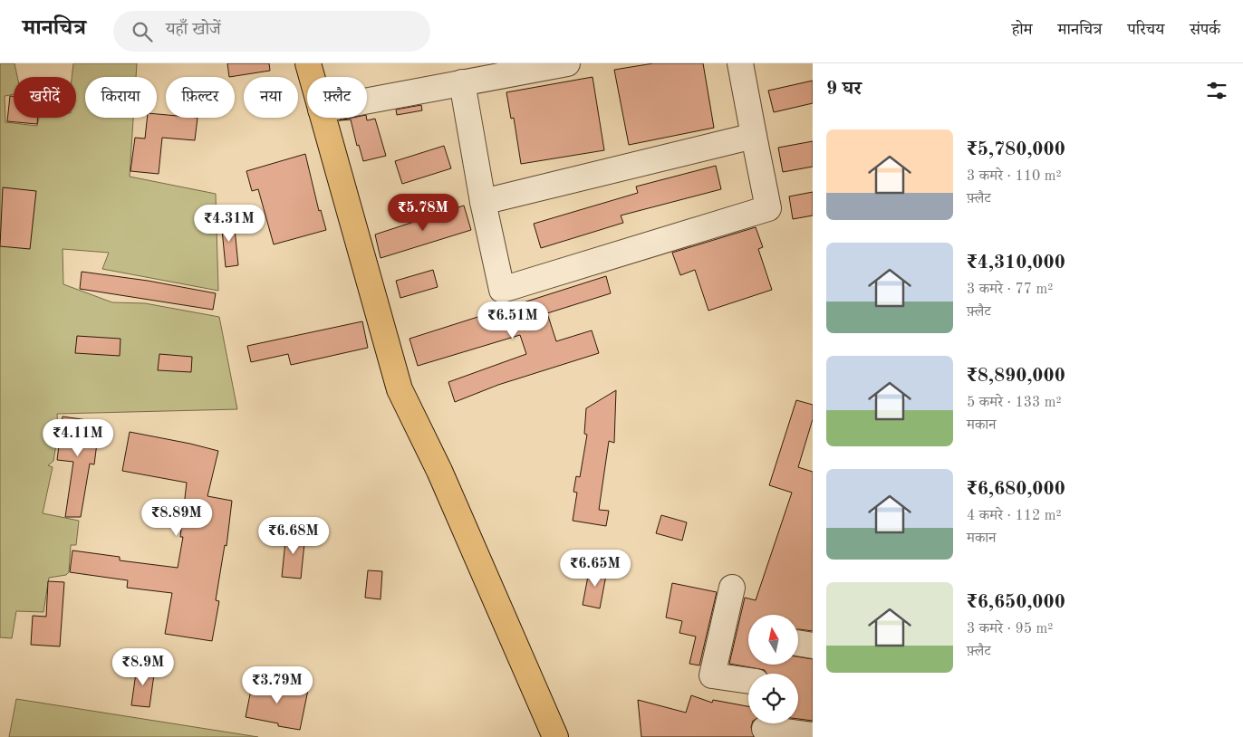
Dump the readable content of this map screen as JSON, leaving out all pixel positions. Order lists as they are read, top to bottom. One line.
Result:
{"north":"top","page":{"header":"मानचित्र","search":"यहाँ खोजें","nav":["होम","मानचित्र","परिचय","संपर्क"],"heading":"9 घर","chip":["खरीदें","किराया","फ़िल्टर","नया","फ़्लैट"],"list":[{"name":"₹5,780,000","note":"3 कमरे · 110 m² · फ़्लैट"},{"name":"₹4,310,000","note":"3 कमरे · 77 m² · फ़्लैट"},{"name":"₹8,890,000","note":"5 कमरे · 133 m² · मकान"},{"name":"₹6,680,000","note":"4 कमरे · 112 m² · मकान"},{"name":"₹6,650,000","note":"3 कमरे · 95 m² · फ़्लैट"}],"price":["₹5.78M","₹4.31M","₹6.51M","₹4.11M","₹8.89M","₹6.68M","₹6.65M","₹8.9M","₹3.79M"]}}
